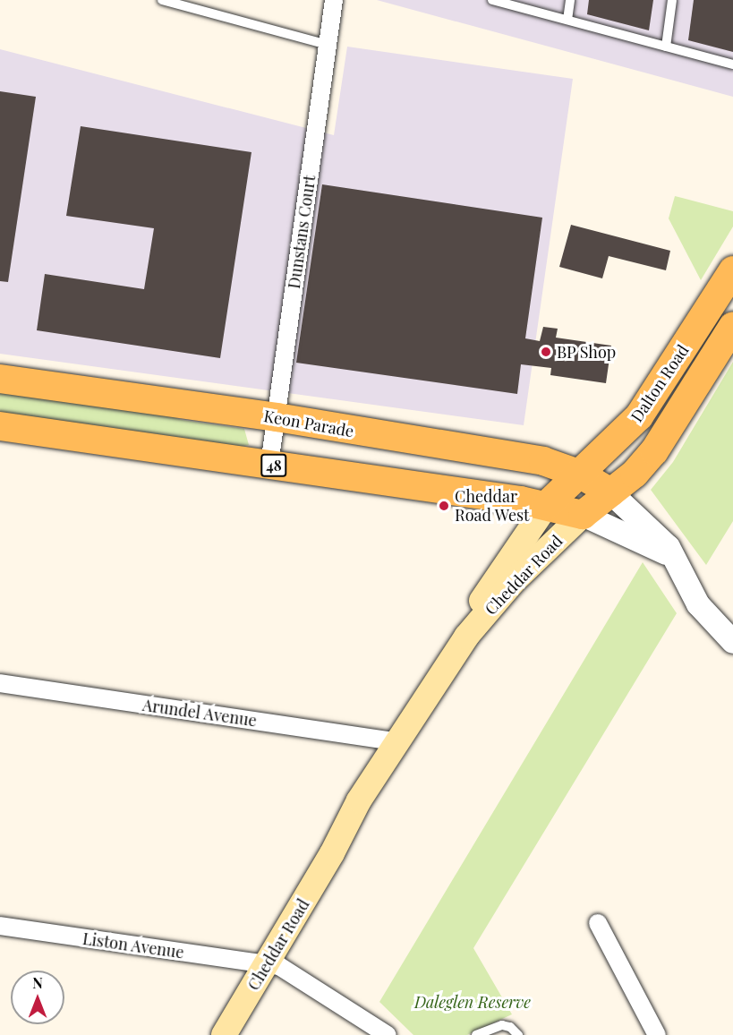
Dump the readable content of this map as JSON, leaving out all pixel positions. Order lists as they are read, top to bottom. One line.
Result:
{"streets":{"main road":["Dalton Road","Keon Parade","48","Cheddar Road"],"street":["Dunstans Court","Arundel Avenue","Liston Avenue"]},"crossings":[["Dunstans Court","Keon Parade"],["Dunstans Court","48"],["Dalton Road","Keon Parade"],["Dalton Road","48"],["Dalton Road","Cheddar Road"],["48","Cheddar Road"],["Cheddar Road","Arundel Avenue"],["Cheddar Road","Liston Avenue"]],"parks":["Daleglen Reserve"],"places":["BP Shop","Cheddar Road West"],"north":"top"}
